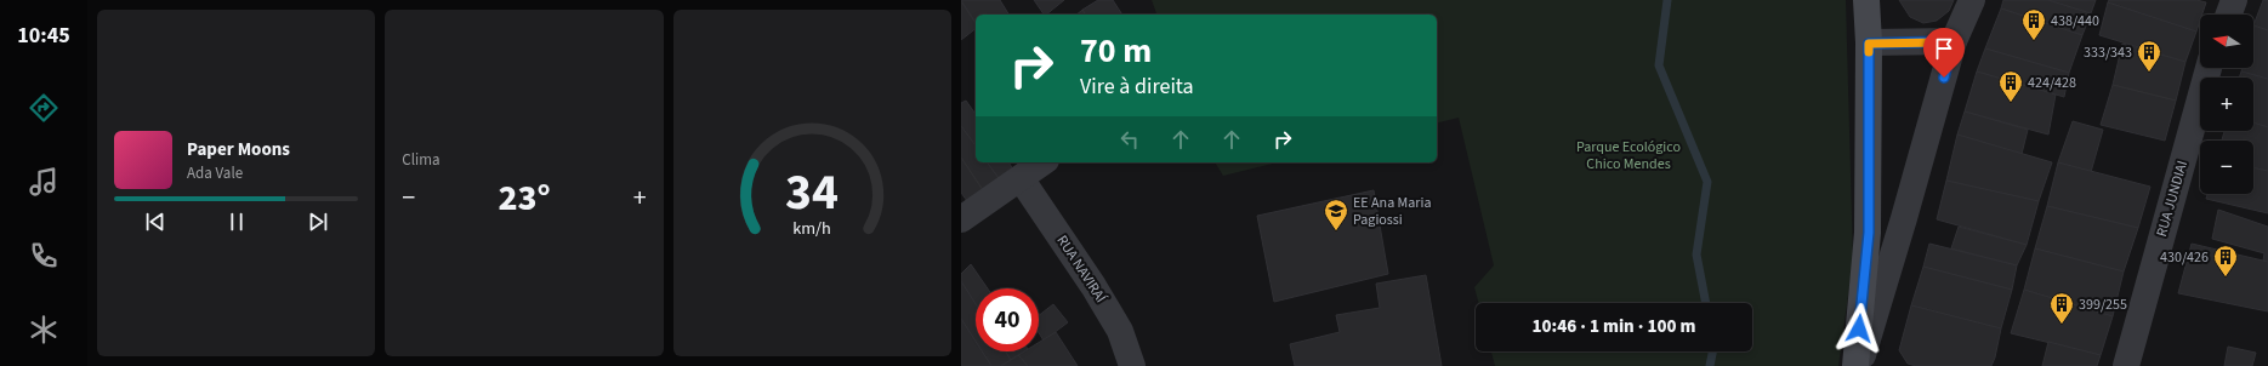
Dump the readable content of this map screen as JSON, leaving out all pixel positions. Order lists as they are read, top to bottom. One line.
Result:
{"streets":{"street":["RUA JUNDIAI","RUA NAVIRAÍ"]},"parks":["Parque Ecológico Chico Mendes"],"places":{"building":["438/440","333/343","424/428","430/426","399/255"],"school or university":["EE Ana Maria Pagiossi"]},"north":"left","page":{"tabs":"10:45","tile":"Clima","map_buttons":["+","−"],"turn":["70 m","Vire à direita"],"song":["Paper Moons","Ada Vale"],"heat":["−","23°","+"],"limit":"40","trip":"10:46 · 1 min · 100 m","gauge":["34","km/h"]}}
